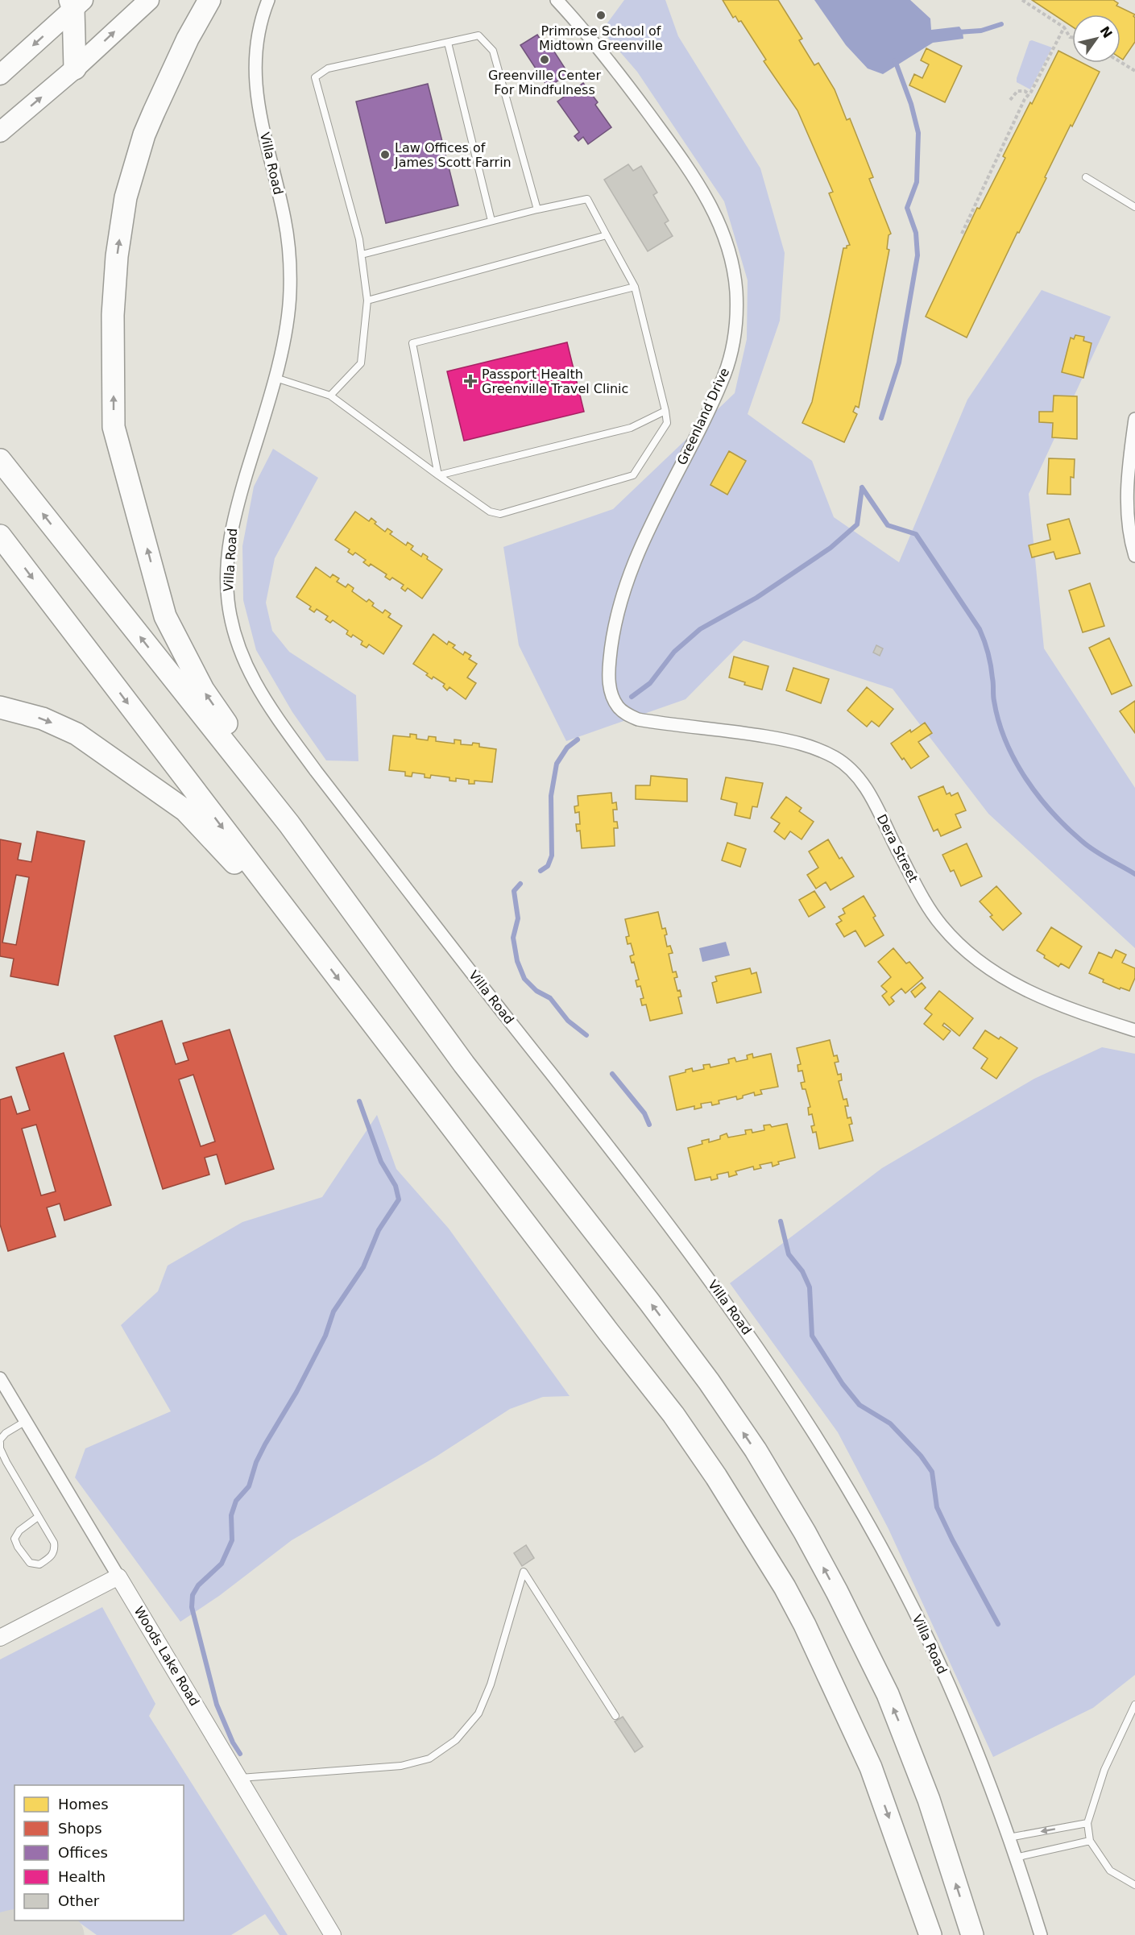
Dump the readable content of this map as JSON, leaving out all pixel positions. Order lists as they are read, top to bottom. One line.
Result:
{"streets":{"street":["Villa Road","Greenland Drive","Dera Street","Woods Lake Road"]},"crossings":[["Greenland Drive","Dera Street"]],"places":{"other":["Primrose School of Midtown Greenville","Greenville Center For Mindfulness","Law Offices of James Scott Farrin"],"health":["Passport Health Greenville Travel Clinic"]},"legend":["Homes","Shops","Offices","Health","Other"],"north":"top right"}
